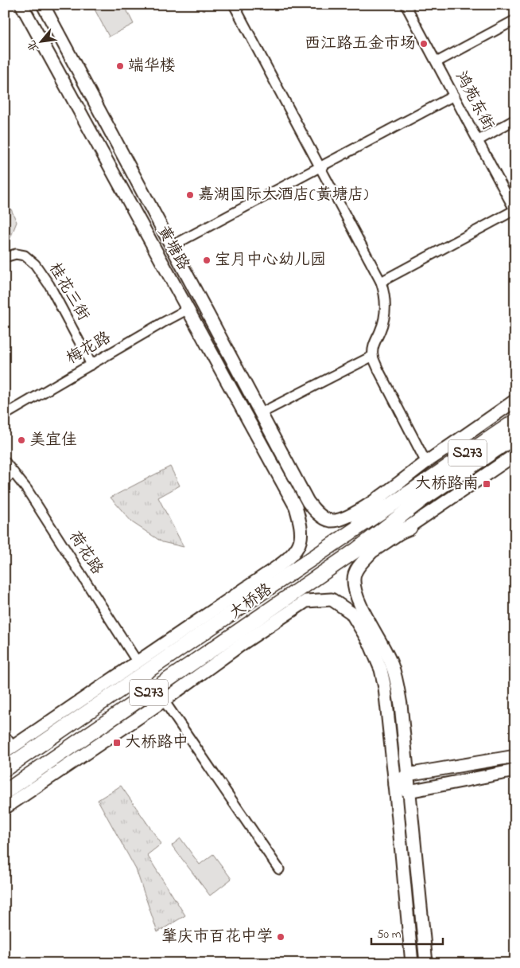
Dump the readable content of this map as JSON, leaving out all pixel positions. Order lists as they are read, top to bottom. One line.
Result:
{"streets":{"main road":["S273","大桥路"],"street":["鸿苑东街","黄塘路","桂花三街","梅花路","荷花路"]},"crossings":[["黄塘路","梅花路"],["黄塘路","荷花路"],["桂花三街","梅花路"]],"places":{"other":["西江路五金市场","端华楼","嘉湖国际大酒店(黄塘店)","宝月中心幼儿园","美宜佳","肇庆市百花中学"],"transit":["大桥路南","大桥路中"]},"scale_bar":"50 m","north":"bottom left"}
